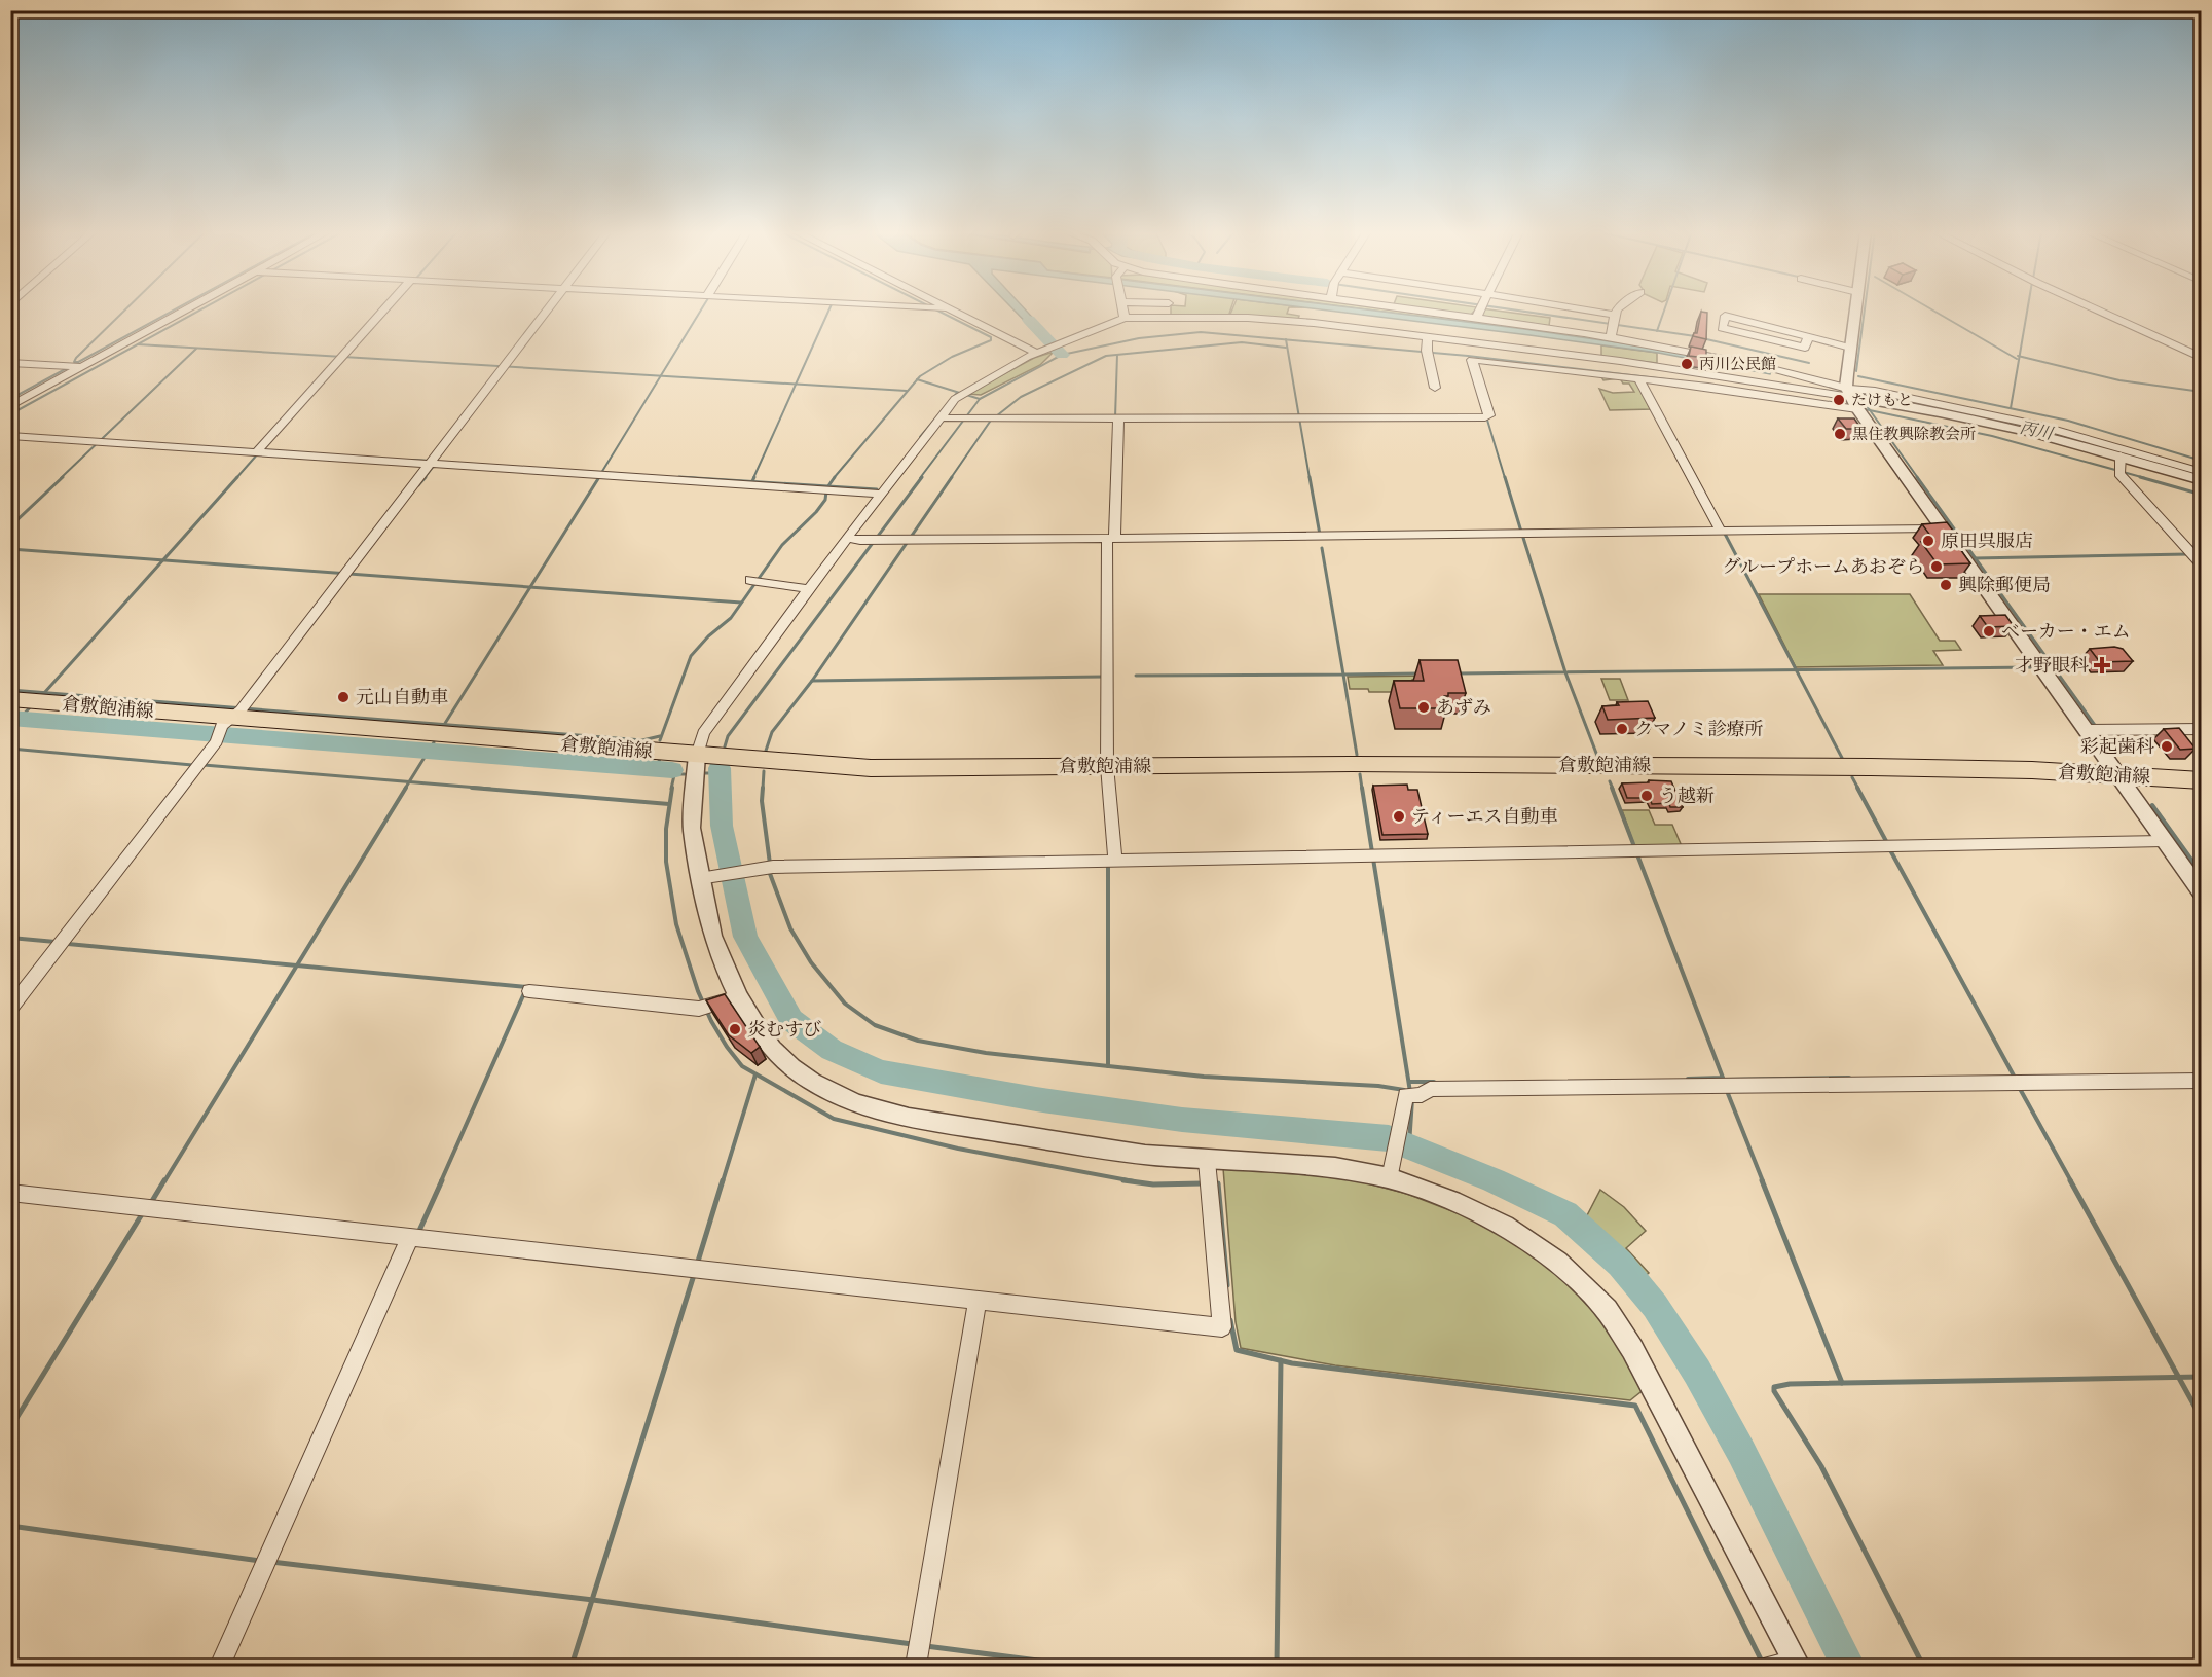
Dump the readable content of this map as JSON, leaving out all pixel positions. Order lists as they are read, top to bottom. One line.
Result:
{"streets":{"main road":["倉敷飽浦線"]},"water":["丙川"],"places":{"other":["丙川公民館","たけもと","黒住教興除教会所","原田呉服店","グループホームあおぞら","興除郵便局","ベーカー・エム","元山自動車","あずみ","クマノミ診療所","彩起歯科","う越新","ティーエス自動車","炎むすび"],"health":["才野眼科"]}}
